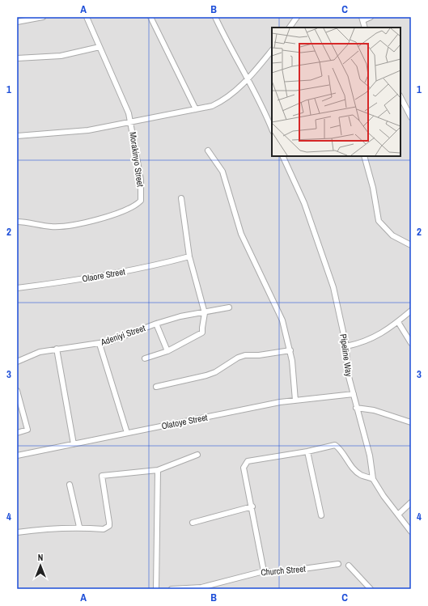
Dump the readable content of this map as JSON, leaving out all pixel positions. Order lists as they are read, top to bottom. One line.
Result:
{"streets":{"street":["Morakinyo Street","Olaore Street","Adeniyi Street","Pipeline Way","Olatoye Street","Church Street"]},"crossings":[["Pipeline Way","Olatoye Street"]],"north":"top","grid":{"columns":["A","B","C"],"rows":["1","2","3","4"]}}
